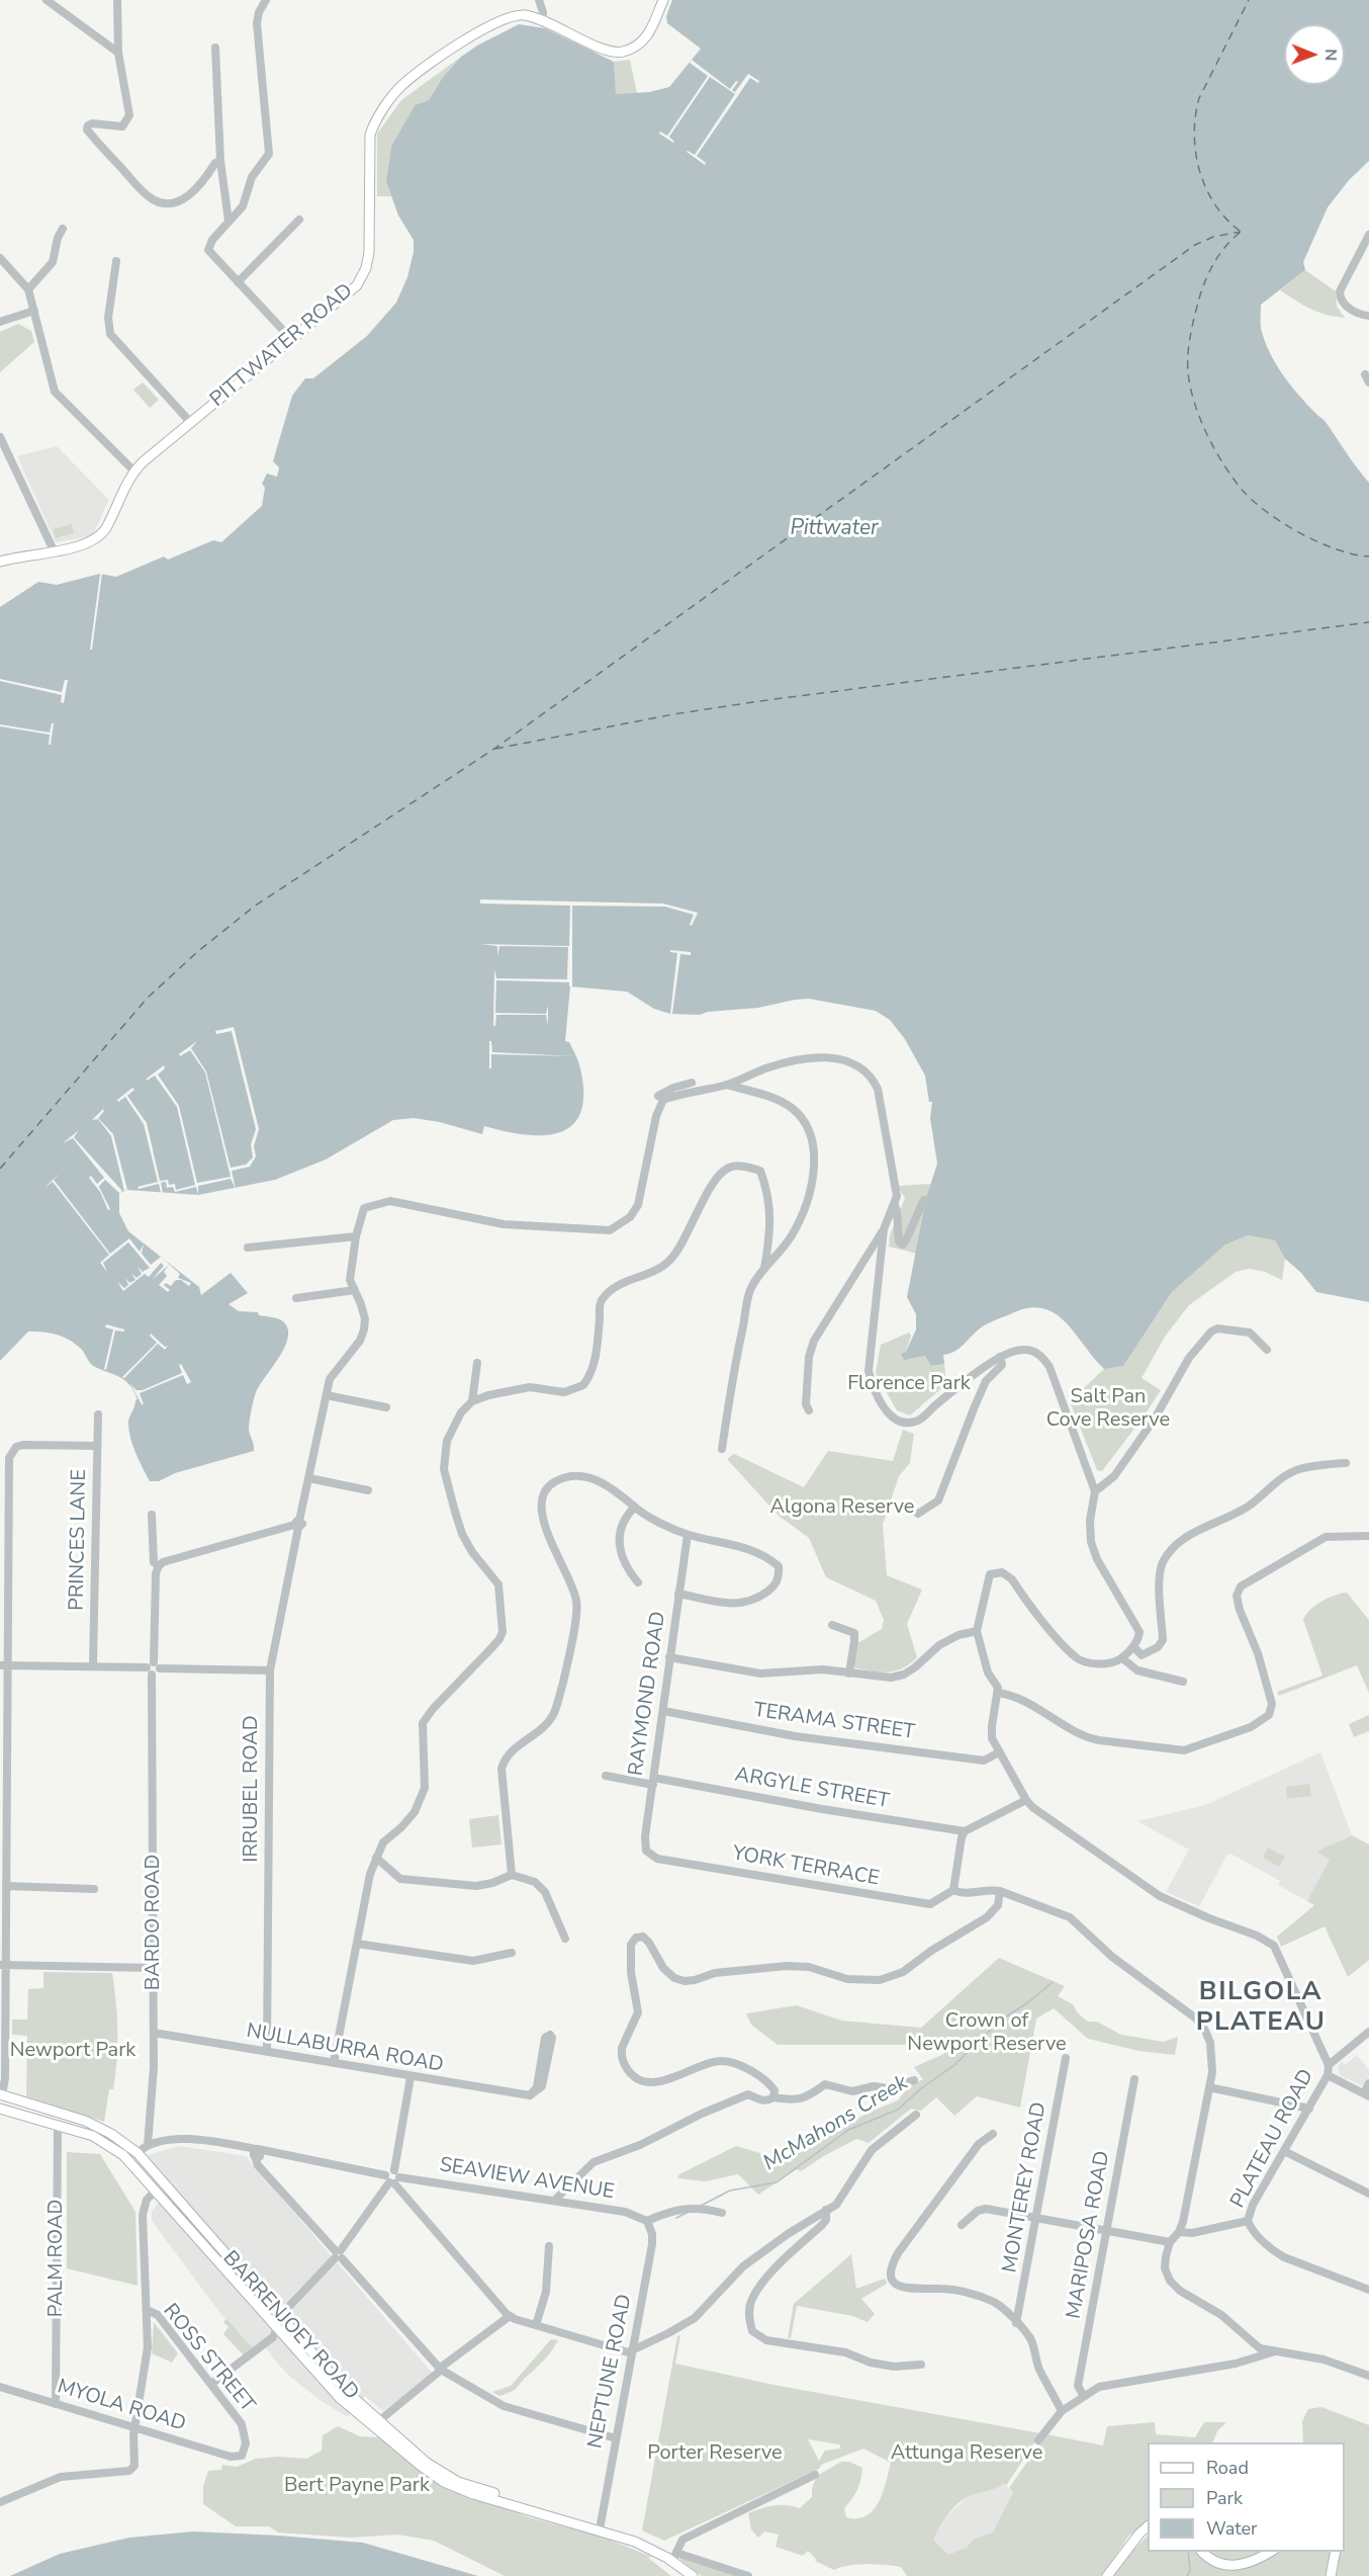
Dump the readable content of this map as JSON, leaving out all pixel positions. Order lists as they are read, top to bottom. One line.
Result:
{"streets":{"main road":["PITTWATER ROAD","PALM ROAD","BARRENJOEY ROAD"],"street":["PRINCES LANE","RAYMOND ROAD","TERAMA STREET","IRRUBEL ROAD","ARGYLE STREET","YORK TERRACE","BARDO ROAD","NULLABURRA ROAD","PLATEAU ROAD","SEAVIEW AVENUE","MONTEREY ROAD","MARIPOSA ROAD","ROSS STREET","NEPTUNE ROAD","MYOLA ROAD"]},"crossings":[["RAYMOND ROAD","TERAMA STREET"],["RAYMOND ROAD","ARGYLE STREET"],["RAYMOND ROAD","YORK TERRACE"],["TERAMA STREET","PLATEAU ROAD"],["IRRUBEL ROAD","NULLABURRA ROAD"],["BARDO ROAD","NULLABURRA ROAD"],["BARDO ROAD","SEAVIEW AVENUE"],["SEAVIEW AVENUE","NEPTUNE ROAD"],["PALM ROAD","BARRENJOEY ROAD"],["PALM ROAD","MYOLA ROAD"],["BARRENJOEY ROAD","NEPTUNE ROAD"],["ROSS STREET","MYOLA ROAD"]],"districts":["BILGOLA PLATEAU"],"water":["Pittwater","McMahons Creek"],"parks":["Florence Park","Salt Pan Cove Reserve","Algona Reserve","Crown of Newport Reserve","Newport Park","Porter Reserve","Attunga Reserve","Bert Payne Park"],"legend":["Road","Park","Water"],"north":"right"}
